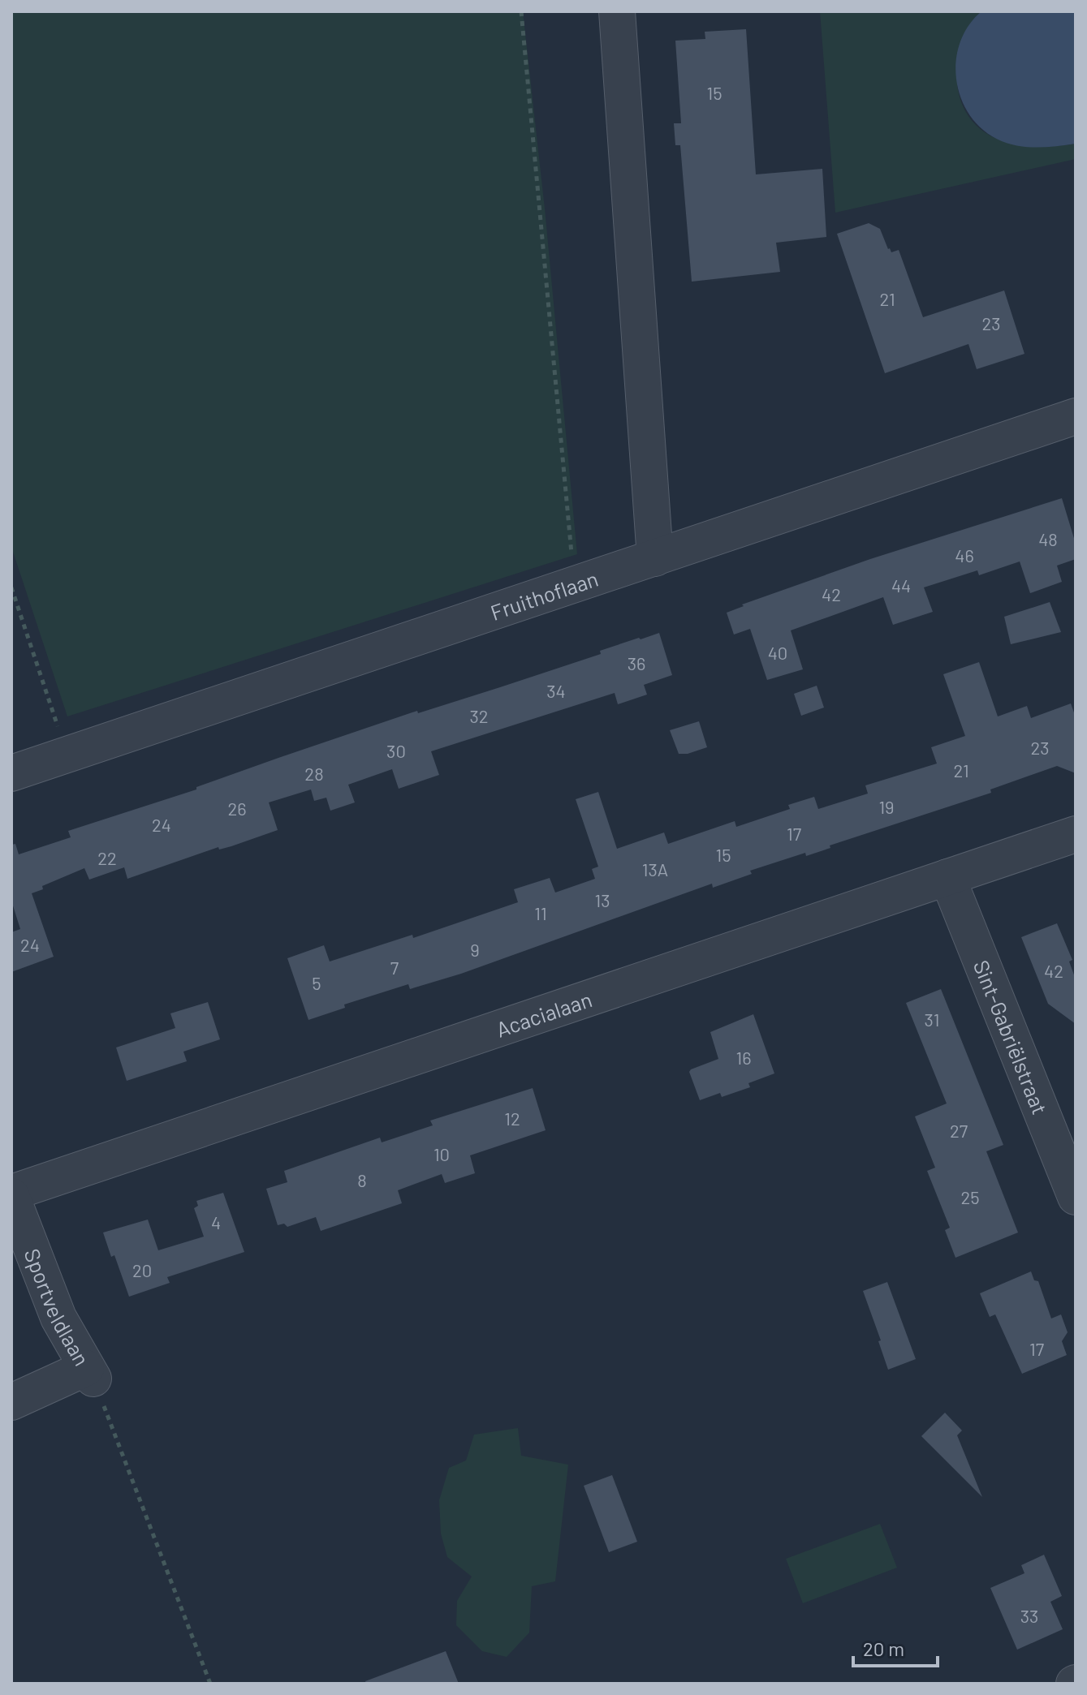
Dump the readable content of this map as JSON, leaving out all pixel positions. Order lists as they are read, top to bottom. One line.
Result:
{"streets":{"street":["Fruithoflaan","Acacialaan","Sint-Gabriëlstraat","Sportveldlaan"]},"crossings":[["Acacialaan","Sint-Gabriëlstraat"],["Acacialaan","Sportveldlaan"]],"house_numbers":["15","21","23","48","46","44","42","40","36","34","32","23","30","21","28","19","26","24","17","15","22","13A","13","11","24","9","7","42","5","31","16","12","27","10","8","25","4","20","17","33"],"scale_bar":"20 m"}
